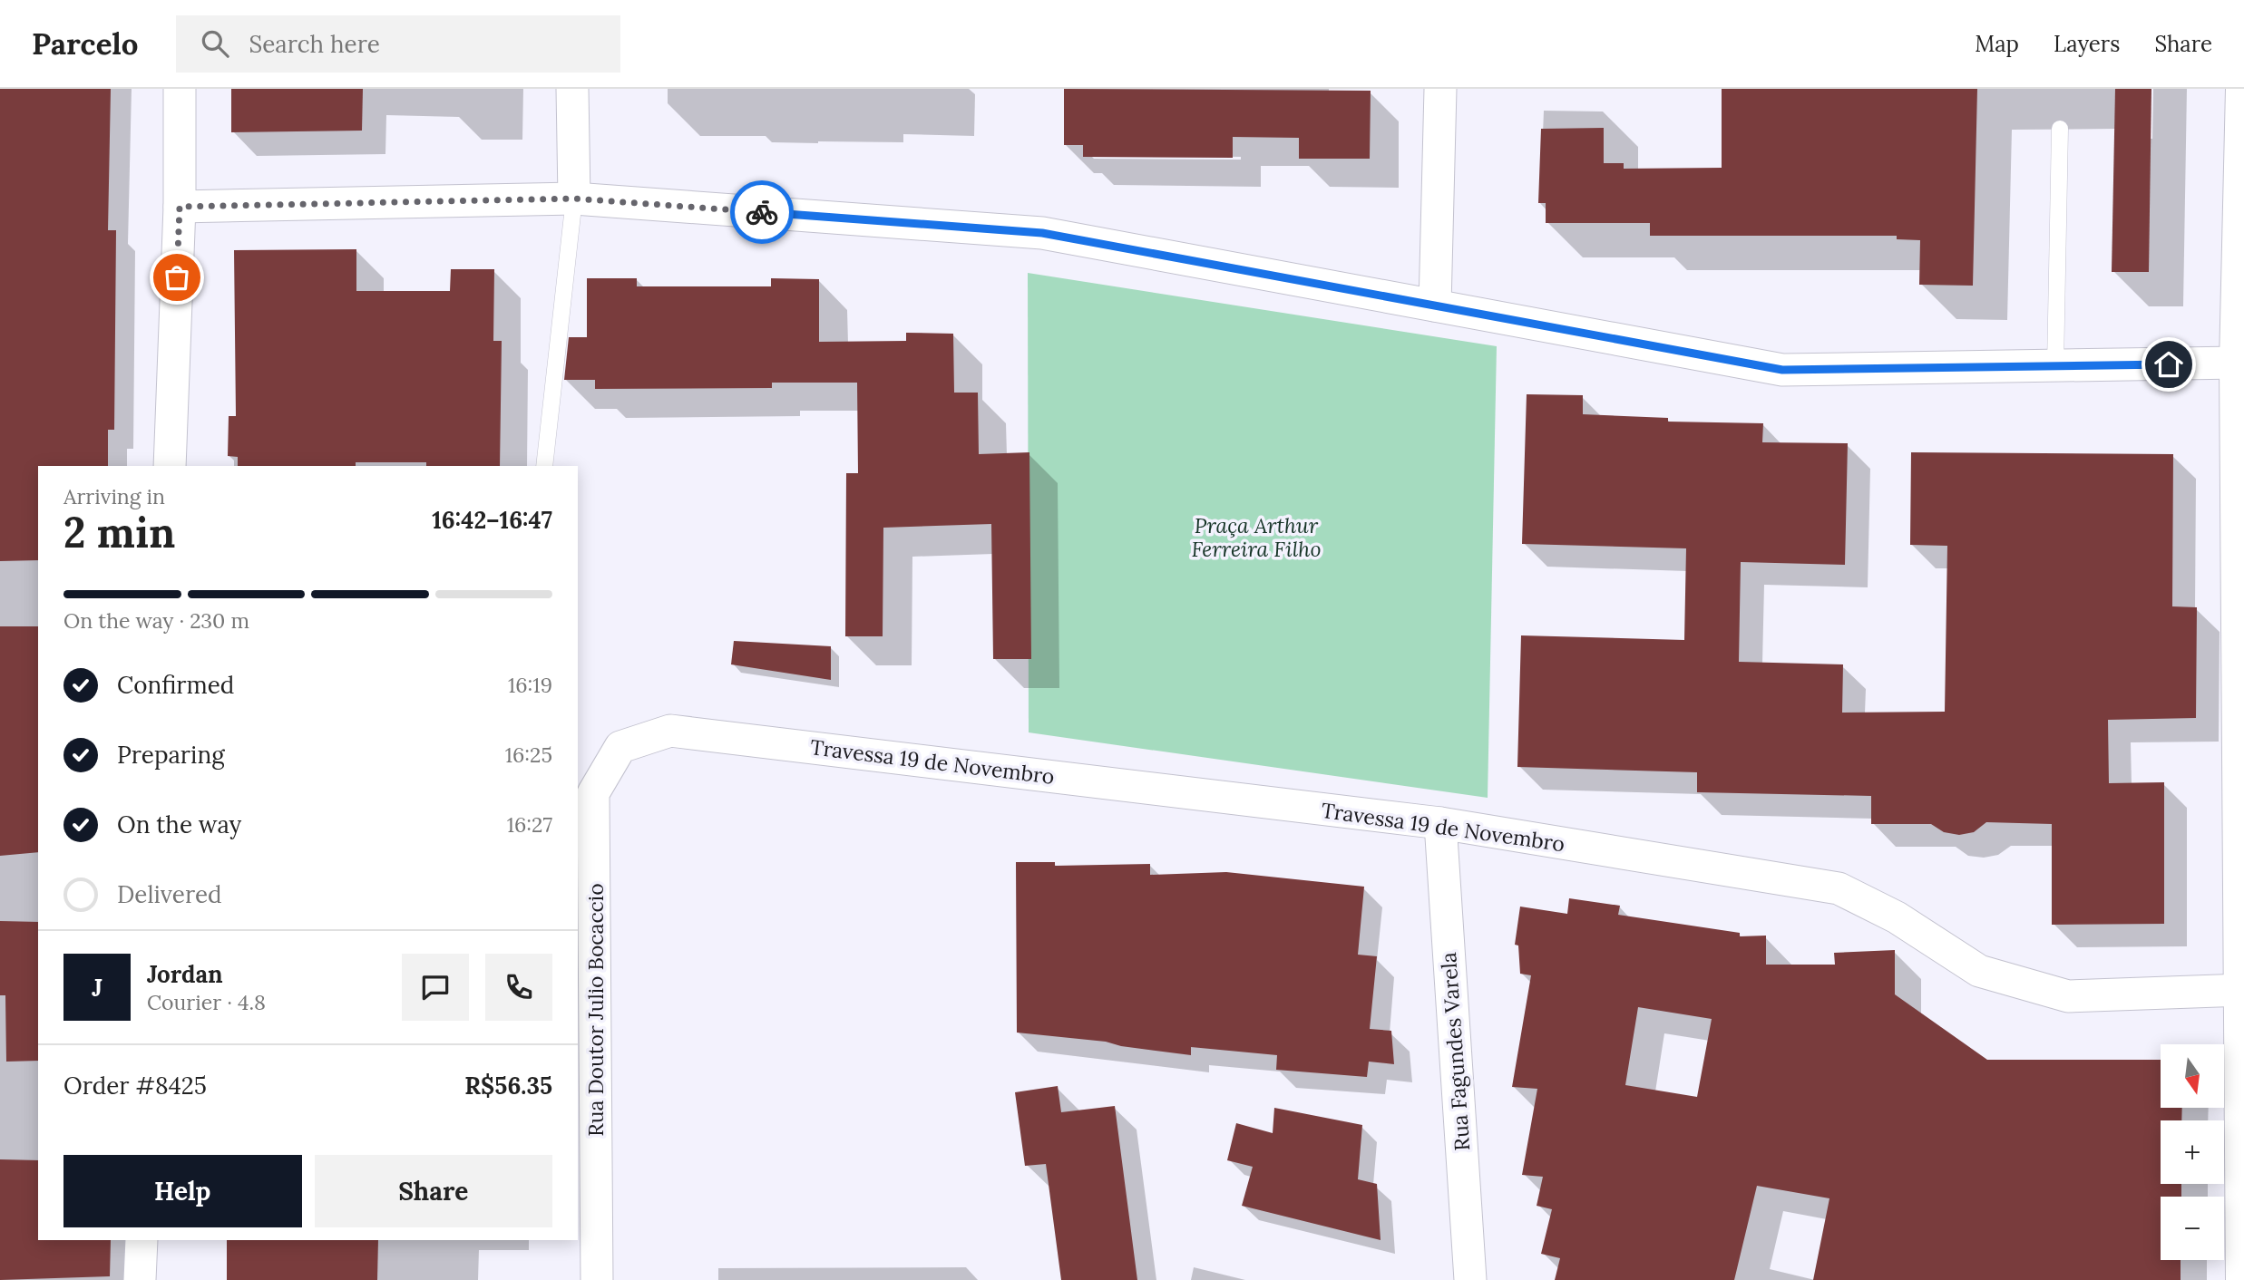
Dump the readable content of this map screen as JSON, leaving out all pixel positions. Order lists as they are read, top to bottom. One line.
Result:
{"streets":{"street":["Travessa 19 de Novembro","Rua Doutor Julio Bocaccio","Rua Fagundes Varela"]},"crossings":[["Travessa 19 de Novembro","Rua Doutor Julio Bocaccio"],["Travessa 19 de Novembro","Rua Fagundes Varela"]],"parks":["Praça Arthur Ferreira Filho"],"north":"bottom","page":{"header":"Parcelo","search":"Search here","nav":["Map","Layers","Share"],"heading":["2 min","Arriving in","16:42–16:47"],"panel":["Jordan","Courier · 4.8","Order #8425","R$56.35"],"bar":"On the way · 230 m","list":[["Confirmed","16:19"],["Preparing","16:25"],["On the way","16:27"],"Delivered"],"round":"J","map_buttons":["+","−"],"buttons":["Help","Share"]}}
